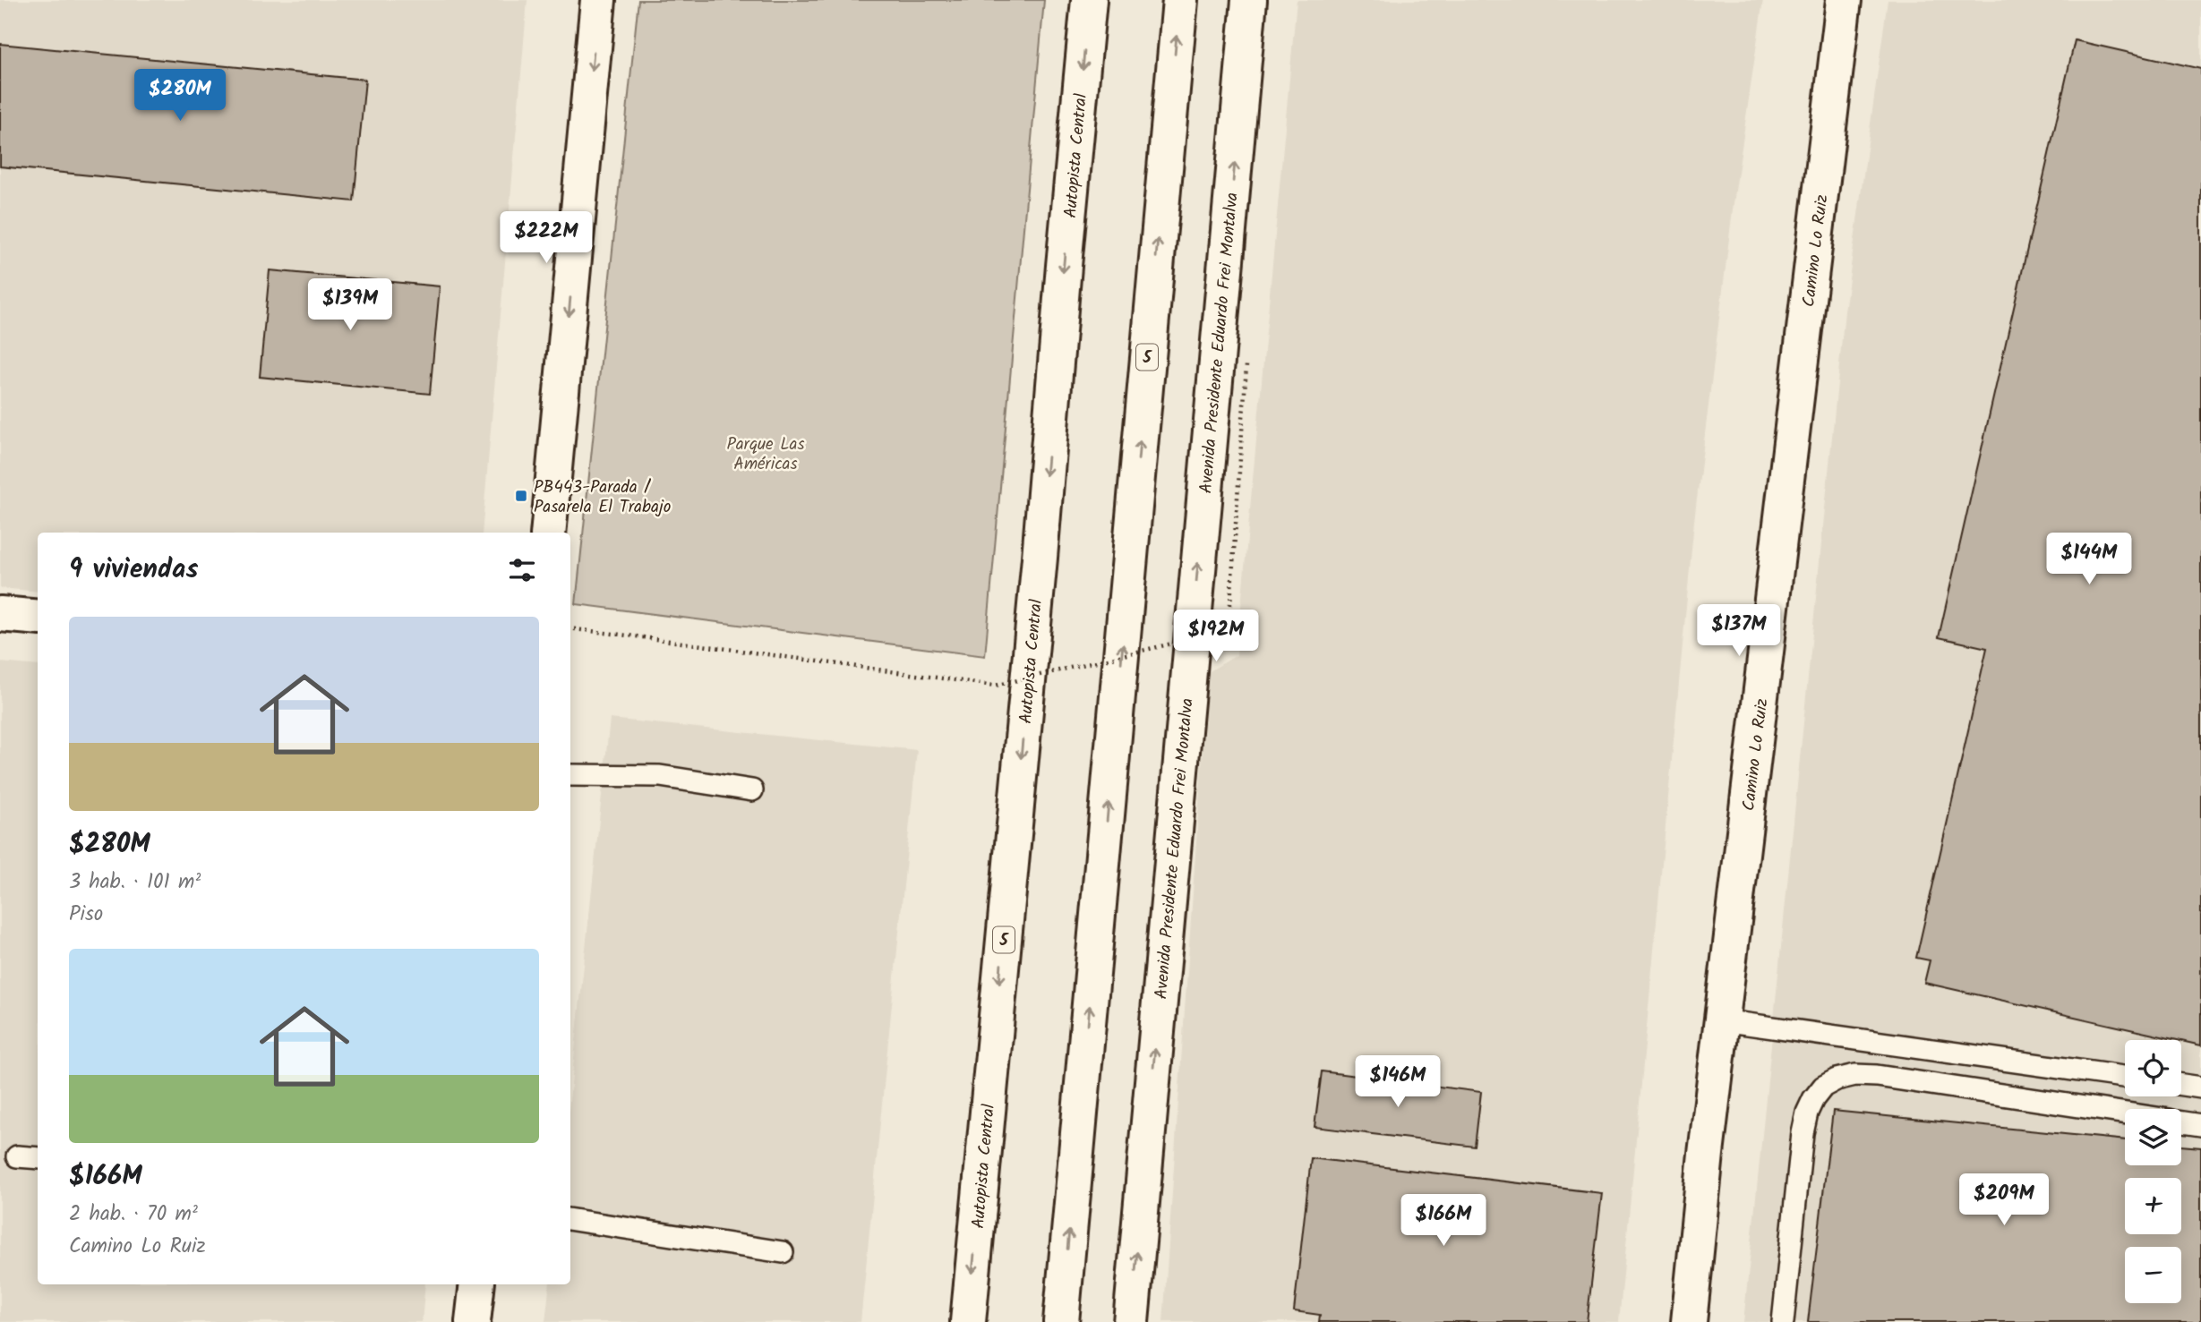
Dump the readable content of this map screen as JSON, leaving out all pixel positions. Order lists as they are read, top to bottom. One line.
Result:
{"streets":{"main road":["Autopista Central","Camino Lo Ruiz","Avenida Presidente Eduardo Frei Montalva","5"]},"parks":["Parque Las Américas"],"places":{"transit":["PB443-Parada / Pasarela El Trabajo"]},"page":{"price":["$280M","$222M","$139M","$144M","$137M","$192M","$146M","$209M","$166M"],"heading":"9 viviendas","list":[{"name":"$280M","note":"3 hab. · 101 m² · Piso"},{"name":"$166M","note":"2 hab. · 70 m² · Camino Lo Ruiz"}],"map_buttons":["+","−"]}}
